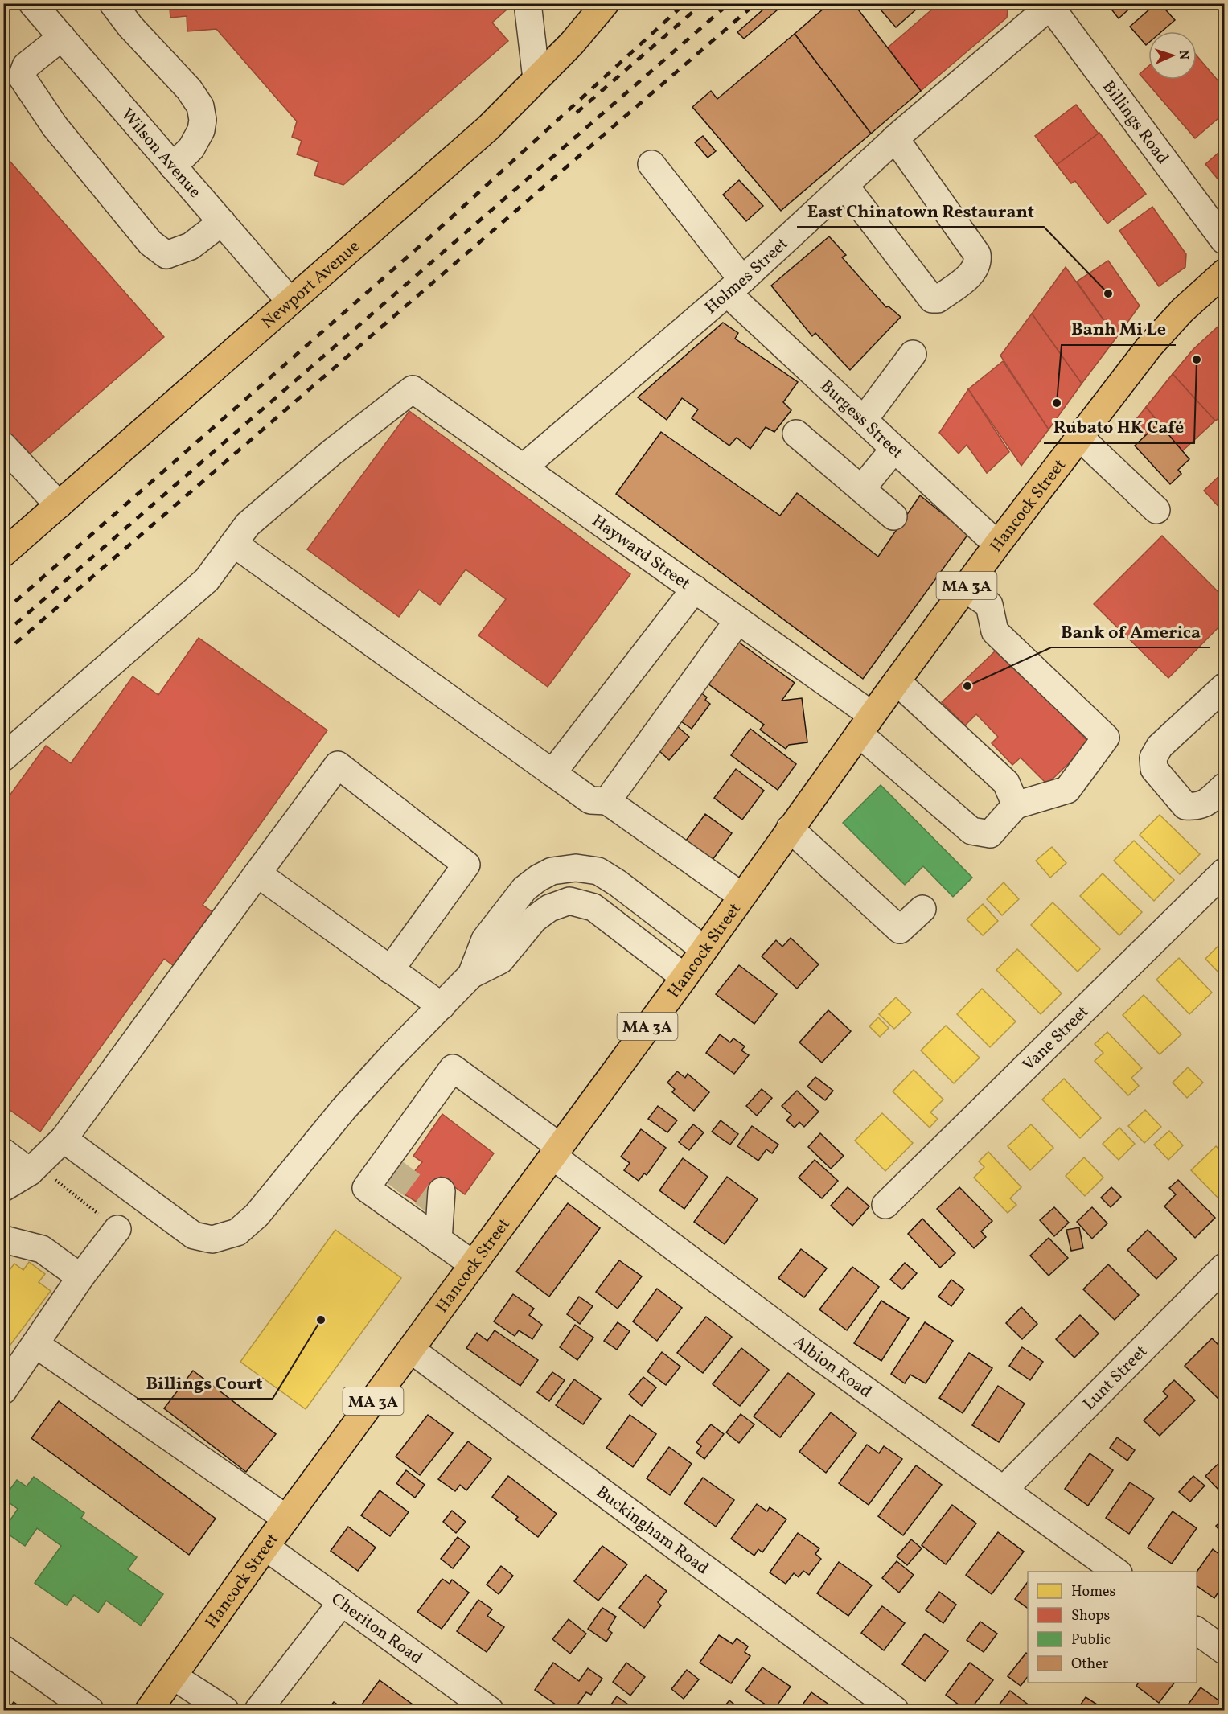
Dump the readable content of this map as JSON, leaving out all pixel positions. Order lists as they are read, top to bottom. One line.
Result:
{"streets":{"main road":["Newport Avenue","Hancock Street","MA 3A"],"street":["Billings Road","Wilson Avenue","Holmes Street","Burgess Street","Hayward Street","Vane Street","Albion Road","Lunt Street","Buckingham Road","Cheriton Road"]},"crossings":[["Billings Road","Holmes Street"],["Wilson Avenue","Newport Avenue"],["Holmes Street","Burgess Street"],["Holmes Street","Hayward Street"],["Burgess Street","Hancock Street"],["Hancock Street","Hayward Street"],["Hancock Street","Albion Road"],["Hancock Street","Buckingham Road"],["Hancock Street","Cheriton Road"],["Albion Road","Lunt Street"]],"places":["East Chinatown Restaurant","Rubato HK Café","Banh Mi Le","Bank of America","Billings Court"],"legend":["Homes","Shops","Public","Other"],"north":"right"}
